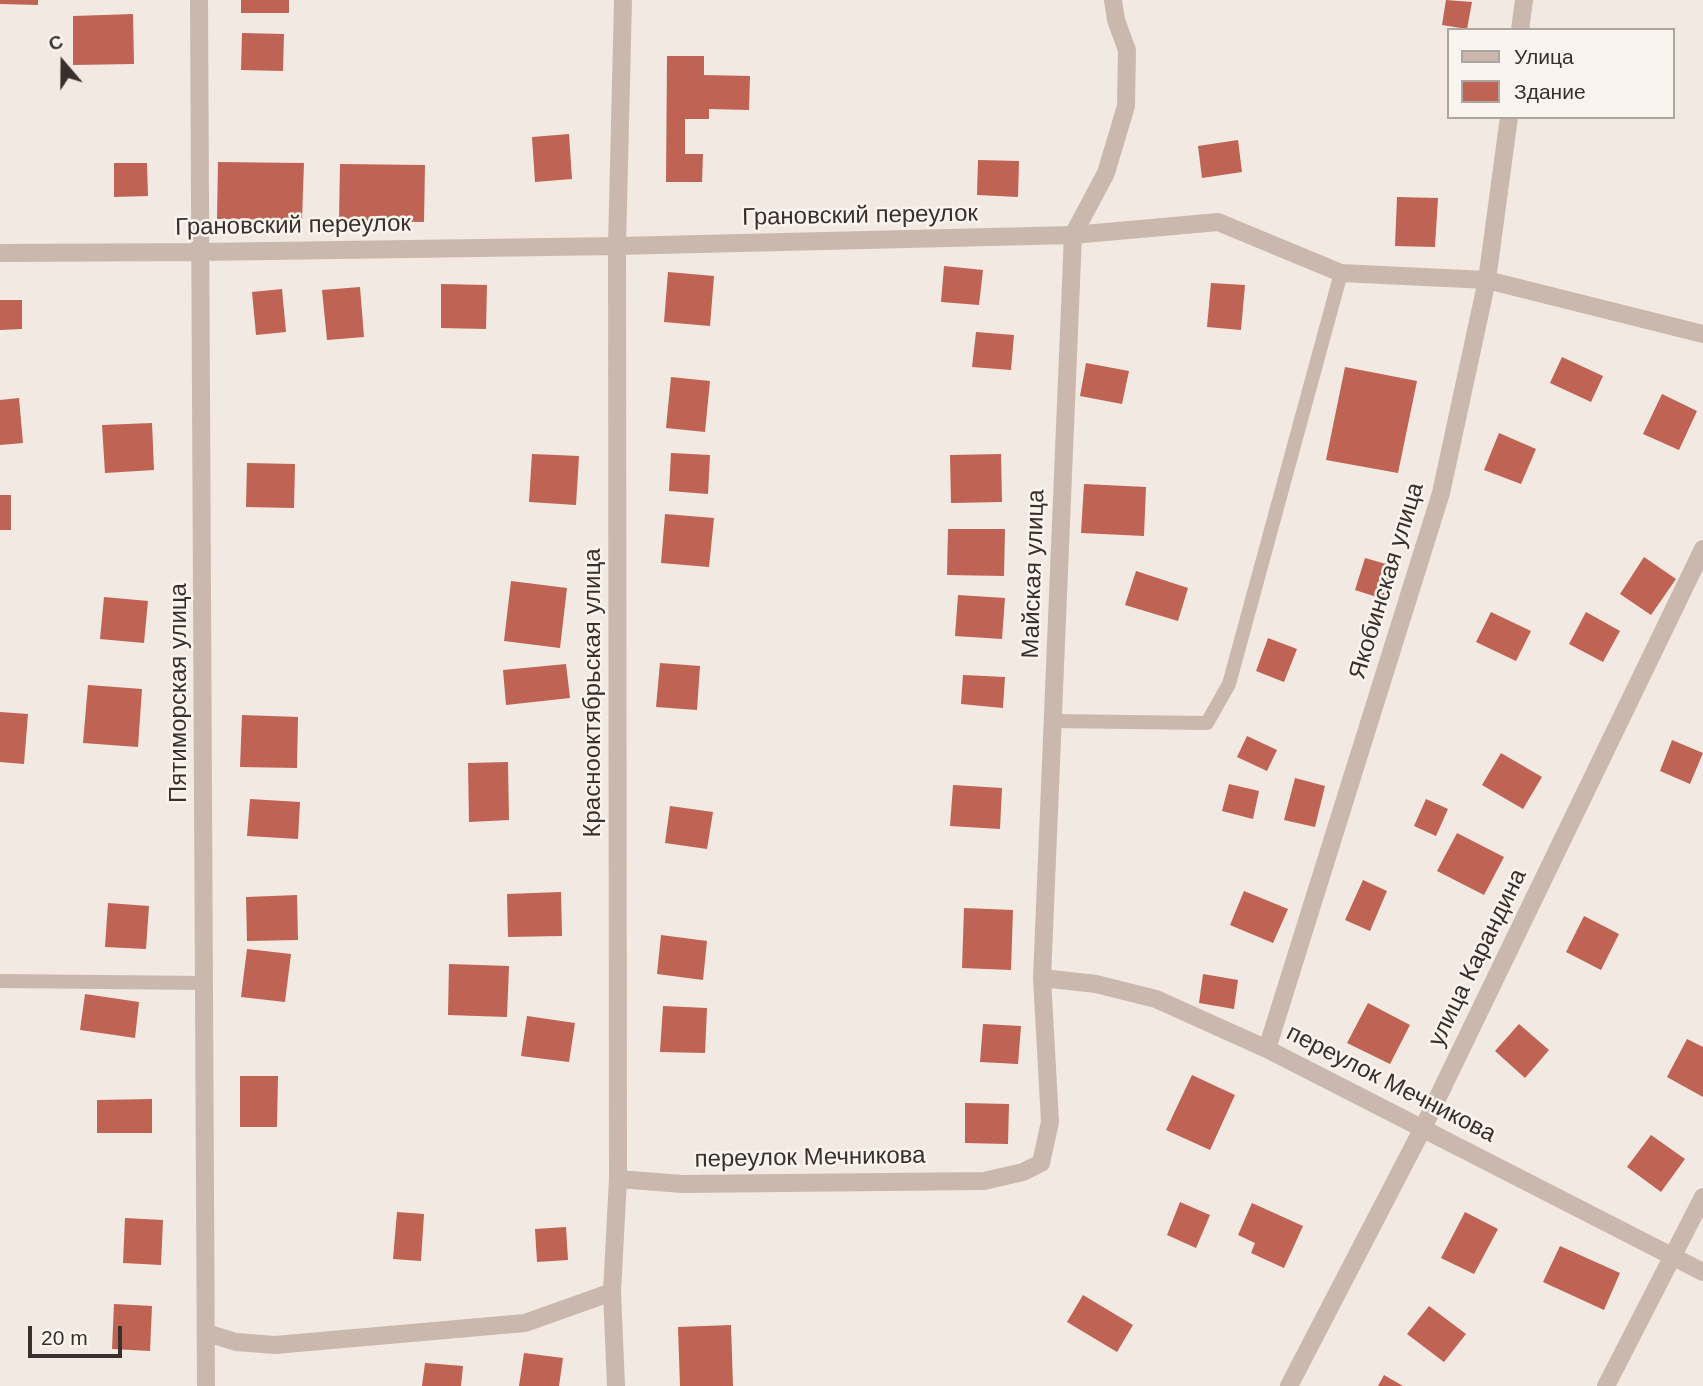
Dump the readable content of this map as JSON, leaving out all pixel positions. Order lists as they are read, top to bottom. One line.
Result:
{"streets":{"street":["Грановский переулок","Майская улица","Якобинская улица","Пятиморская улица","Краснооктябрьская улица","улица Карандина","переулок Мечникова"]},"crossings":[["Грановский переулок","Майская улица"],["Грановский переулок","Якобинская улица"],["Грановский переулок","Пятиморская улица"],["Грановский переулок","Краснооктябрьская улица"],["Майская улица","переулок Мечникова"],["Якобинская улица","переулок Мечникова"],["Краснооктябрьская улица","переулок Мечникова"],["улица Карандина","переулок Мечникова"]],"legend":["Улица","Здание"],"scale_bar":"20 m","north":"top"}
